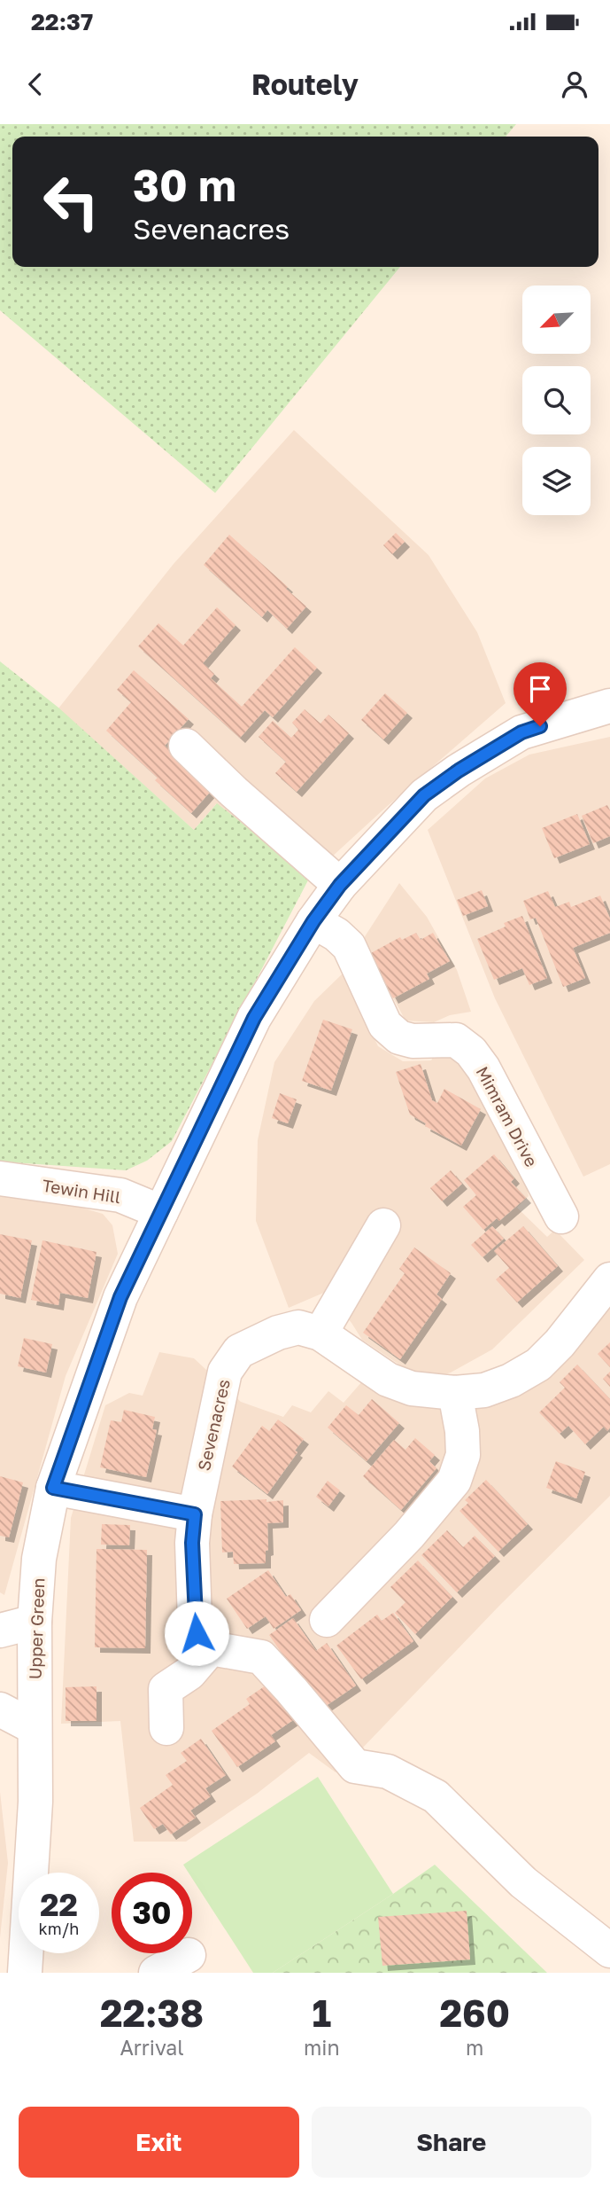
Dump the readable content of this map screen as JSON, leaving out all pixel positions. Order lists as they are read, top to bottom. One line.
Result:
{"streets":{"street":["Mimram Drive","Tewin Hill","Sevenacres","Upper Green"]},"crossings":[["Mimram Drive","Upper Green"],["Tewin Hill","Upper Green"]],"north":"bottom left","page":{"status":"22:37","header":"Routely","turn":["30 m","Sevenacres"],"speed":"22 km/h","limit":"30","eta":["22:38","Arrival","1","min","260","m"],"buttons":["Exit","Share"]}}
